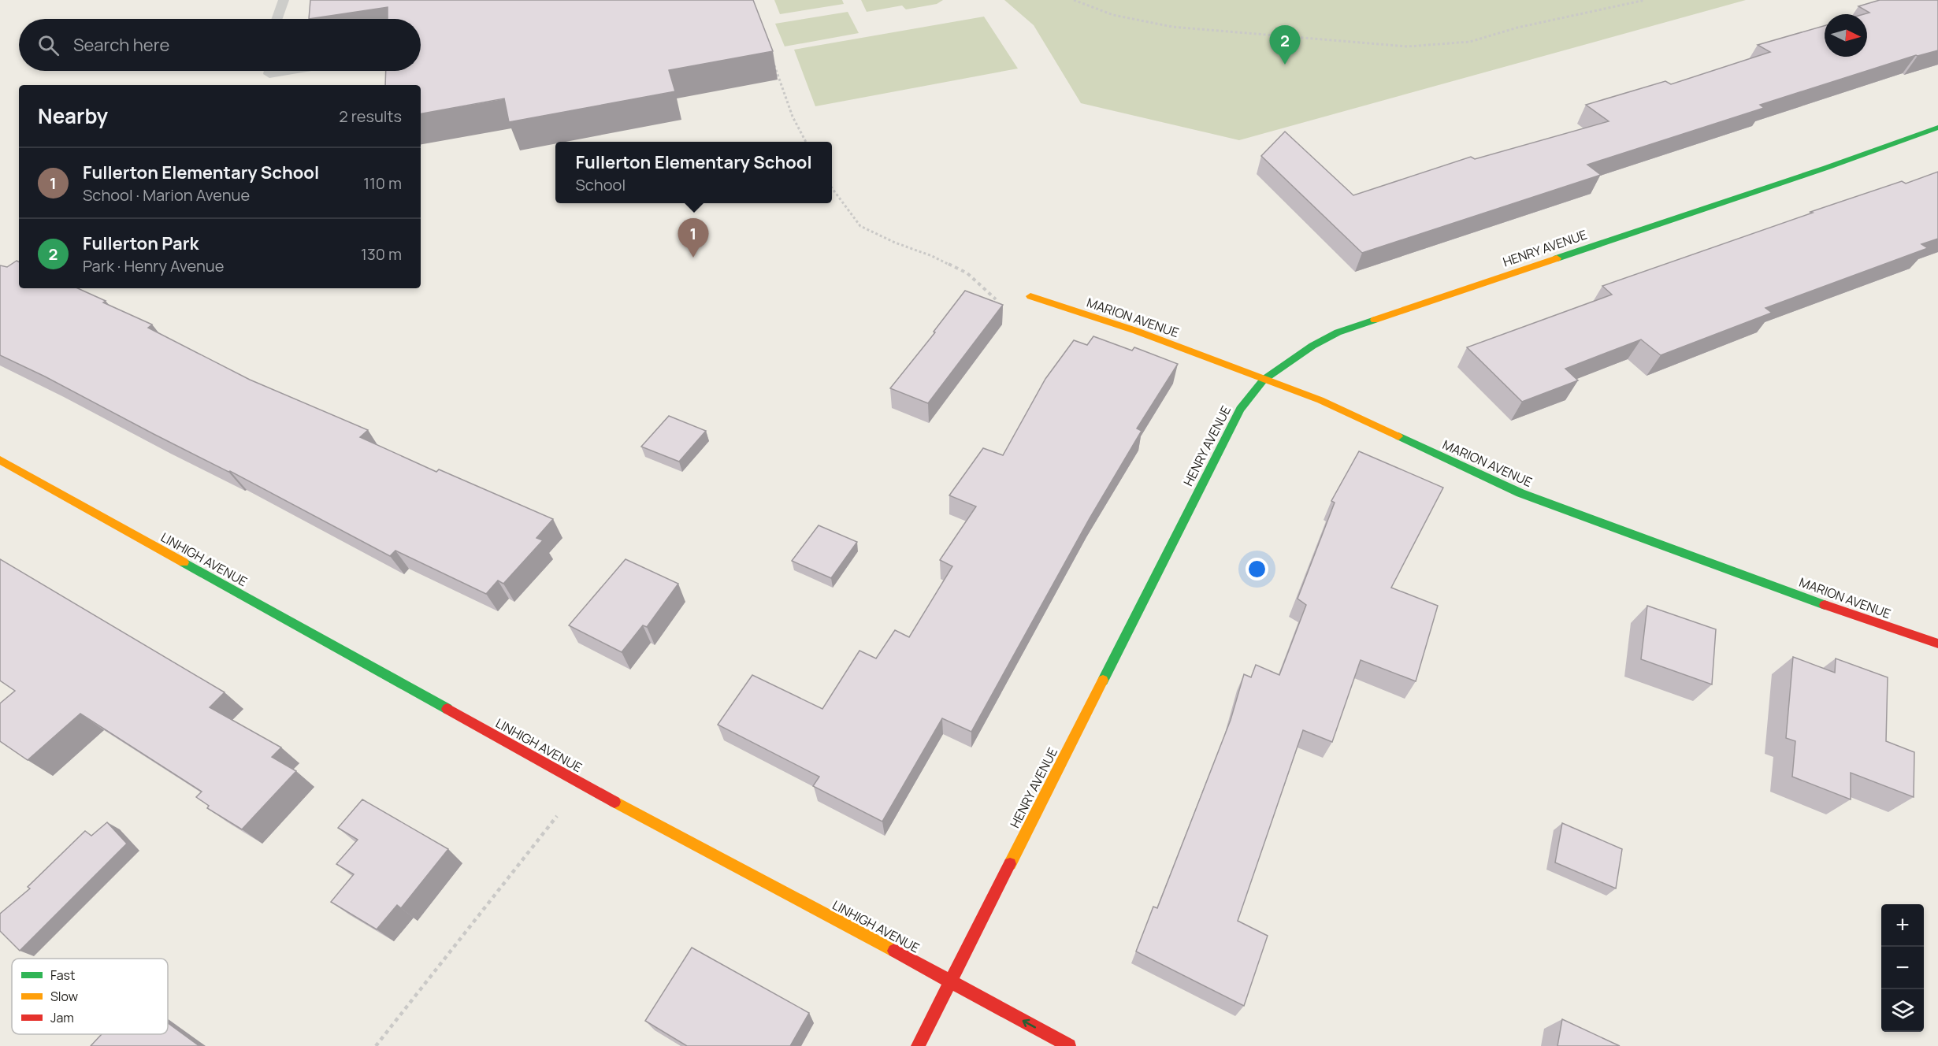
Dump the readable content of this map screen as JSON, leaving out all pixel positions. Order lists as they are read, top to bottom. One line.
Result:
{"streets":{"street":["HENRY AVENUE","MARION AVENUE","LINHIGH AVENUE"]},"crossings":[["HENRY AVENUE","MARION AVENUE"],["HENRY AVENUE","LINHIGH AVENUE"]],"legend":["Fast","Slow","Jam"],"north":"right","page":{"search":"Search here","pins":["2","1"],"heading":["Nearby","2 results"],"popup":["Fullerton Elementary School","School"],"list":[{"mark":"1","name":"Fullerton Elementary School","note":"School · Marion Avenue","value":"110 m"},{"mark":"2","name":"Fullerton Park","note":"Park · Henry Avenue","value":"130 m"}],"map_buttons":["+","−"]}}
